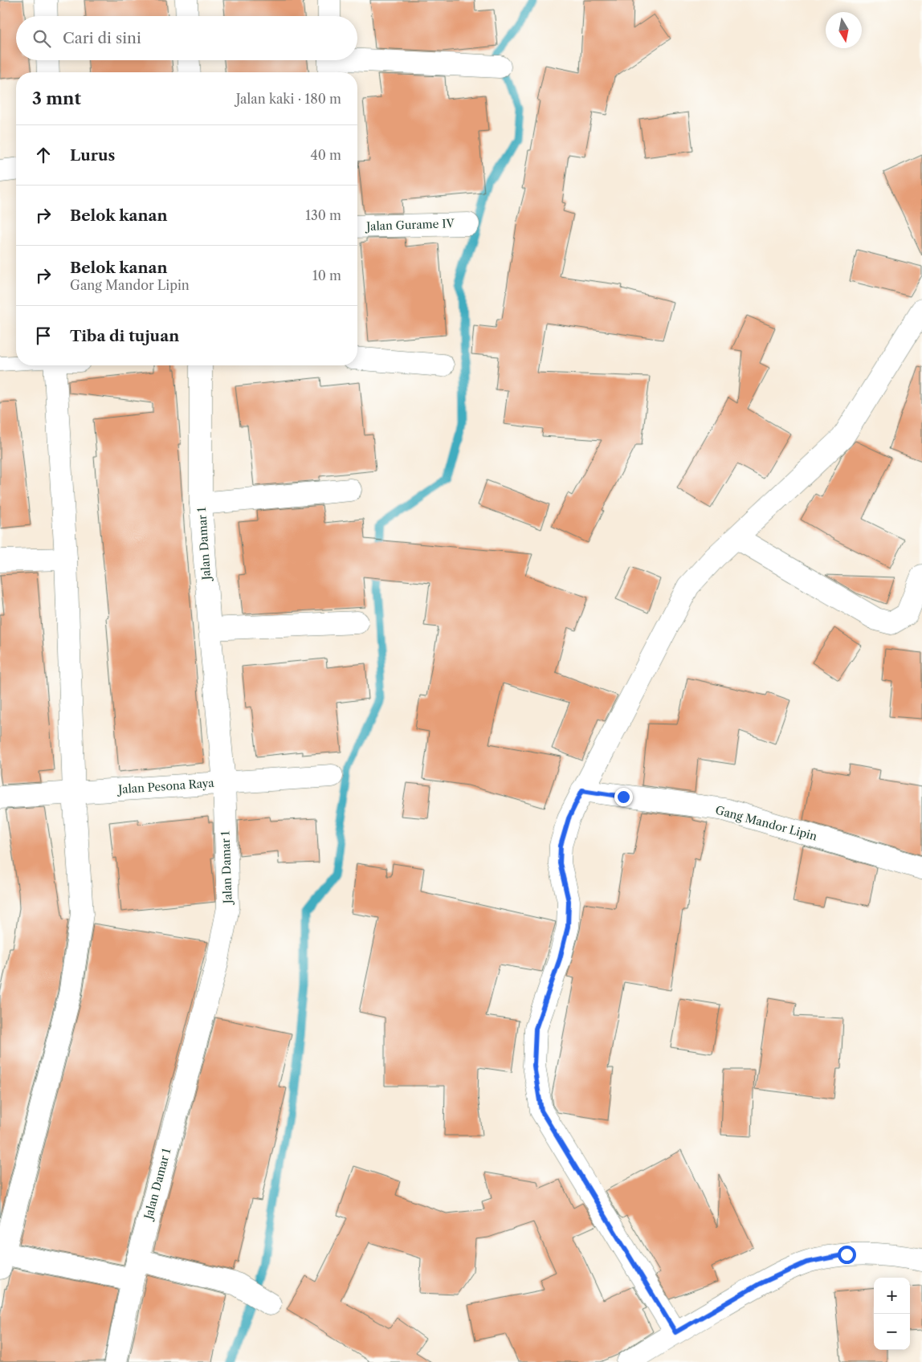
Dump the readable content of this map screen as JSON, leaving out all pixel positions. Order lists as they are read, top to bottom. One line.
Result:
{"streets":{"street":["Jalan Gurame IV","Jalan Damar 1","Jalan Pesona Raya","Gang Mandor Lipin"]},"crossings":[["Jalan Damar 1","Jalan Pesona Raya"]],"north":"bottom","page":{"search":"Cari di sini","heading":["3 mnt","Jalan kaki · 180 m"],"list":[["Lurus","40 m"],["Belok kanan","130 m"],["Belok kanan","Gang Mandor Lipin","10 m"],"Tiba di tujuan"],"map_buttons":["+","−"]}}
